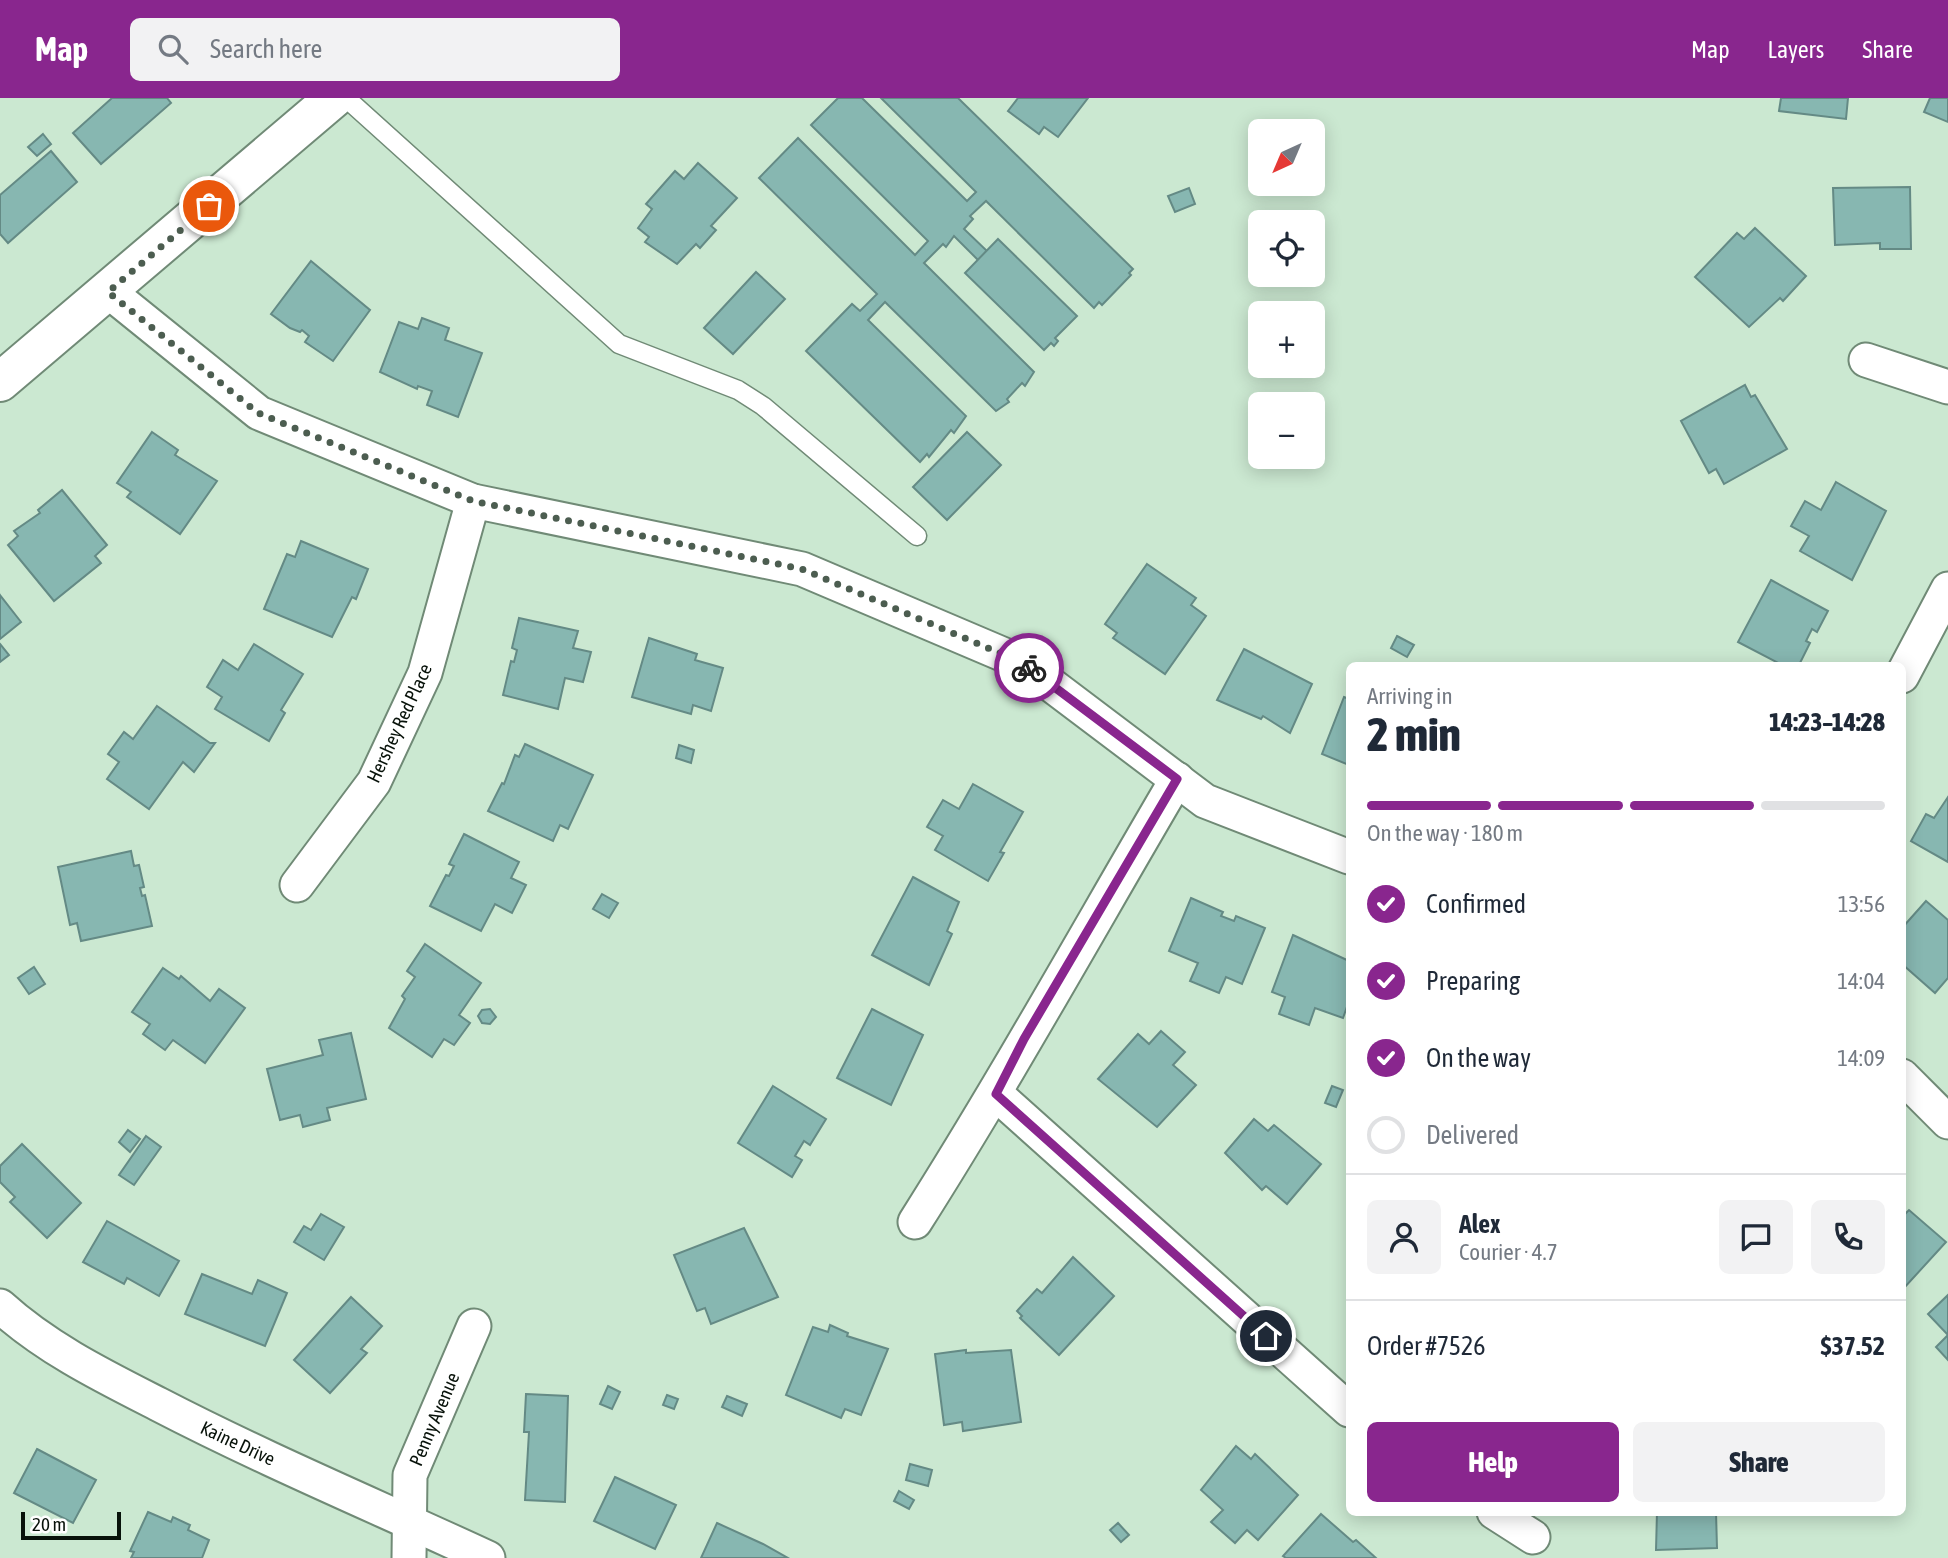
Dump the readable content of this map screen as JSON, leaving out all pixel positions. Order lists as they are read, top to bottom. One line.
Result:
{"streets":{"street":["Hershey Red Place","Penny Avenue","Kaine Drive"]},"crossings":[["Penny Avenue","Kaine Drive"]],"scale_bar":"20 m","north":"bottom left","page":{"header":"Map","search":"Search here","nav":["Map","Layers","Share"],"map_buttons":["+","−"],"heading":["2 min","Arriving in","14:23–14:28"],"panel":["Alex","Courier · 4.7","Order #7526","$37.52"],"bar":"On the way · 180 m","list":[["Confirmed","13:56"],["Preparing","14:04"],["On the way","14:09"],"Delivered"],"buttons":["Help","Share"],"scale":"20 m"}}
